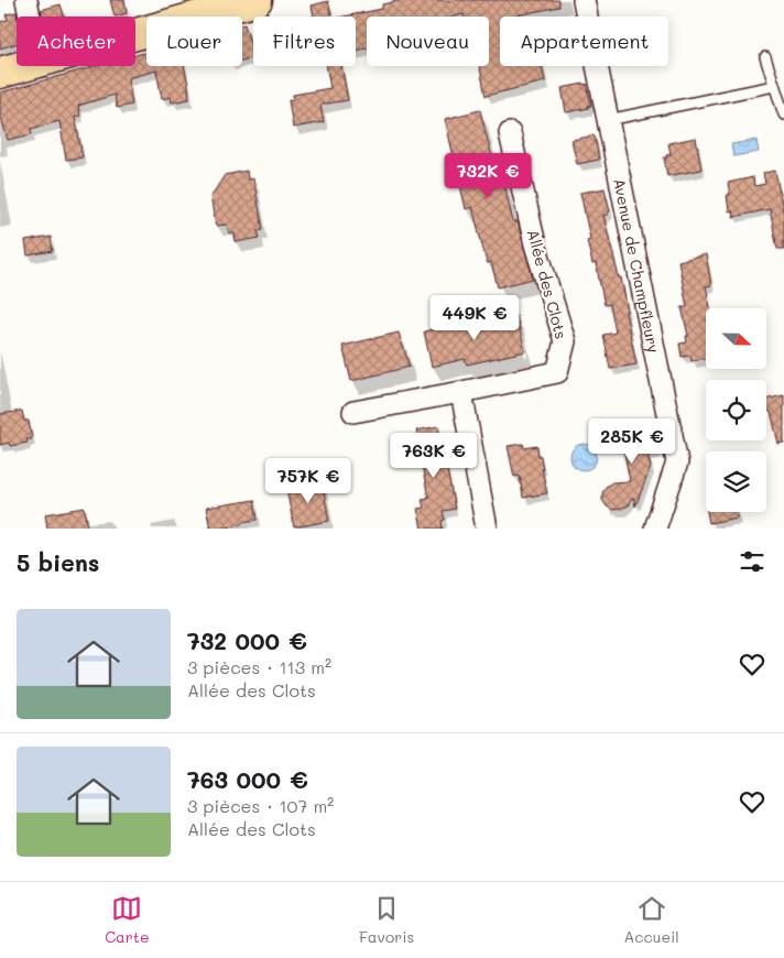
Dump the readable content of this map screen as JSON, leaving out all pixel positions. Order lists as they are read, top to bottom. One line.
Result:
{"streets":{"street":["Avenue de Champfleury","Allée des Clots"]},"north":"right","page":{"chip":["Acheter","Louer","Filtres","Nouveau","Appartement"],"price":["732K €","449K €","285K €","763K €","757K €"],"heading":"5 biens","list":[{"name":"732 000 €","note":"3 pièces · 113 m² · Allée des Clots"},{"name":"763 000 €","note":"3 pièces · 107 m² · Allée des Clots"}],"tabs":["Carte","Favoris","Accueil"]}}
